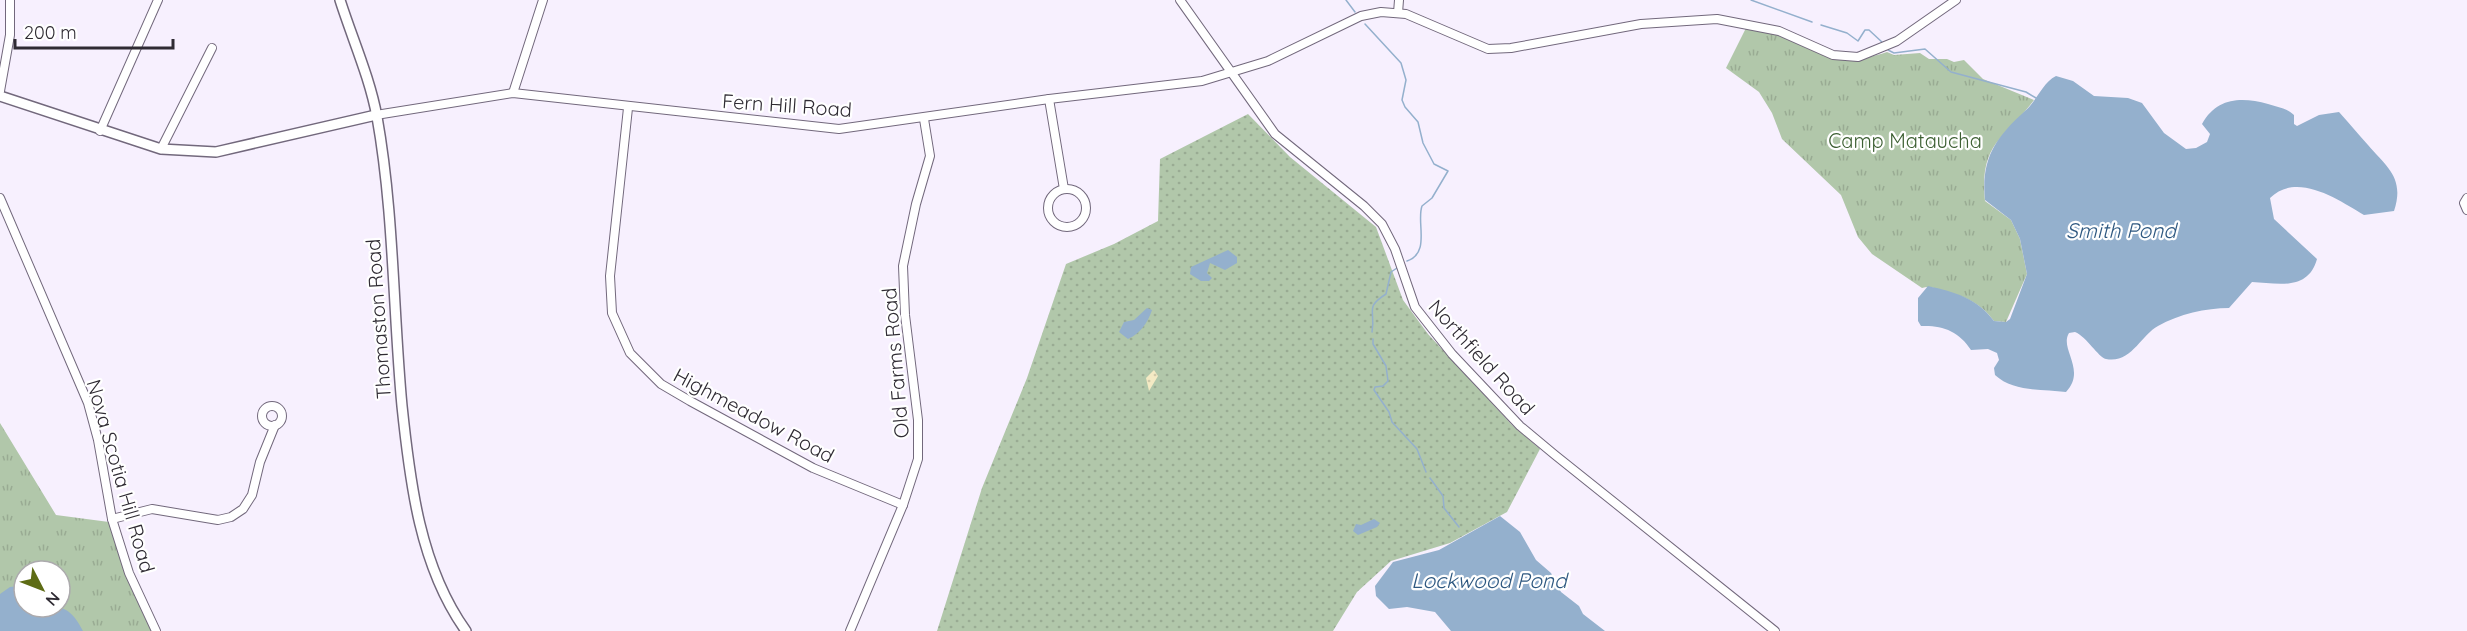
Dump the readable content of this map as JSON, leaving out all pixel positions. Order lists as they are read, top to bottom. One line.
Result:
{"streets":{"main road":["Thomaston Road"],"street":["Fern Hill Road","Northfield Road","Old Farms Road","Highmeadow Road","Nova Scotia Hill Road"]},"crossings":[["Fern Hill Road","Thomaston Road"],["Fern Hill Road","Northfield Road"],["Fern Hill Road","Old Farms Road"],["Fern Hill Road","Highmeadow Road"],["Old Farms Road","Highmeadow Road"]],"water":["Smith Pond","Lockwood Pond"],"parks":["Camp Mataucha"],"scale_bar":"200 m","north":"bottom right"}
